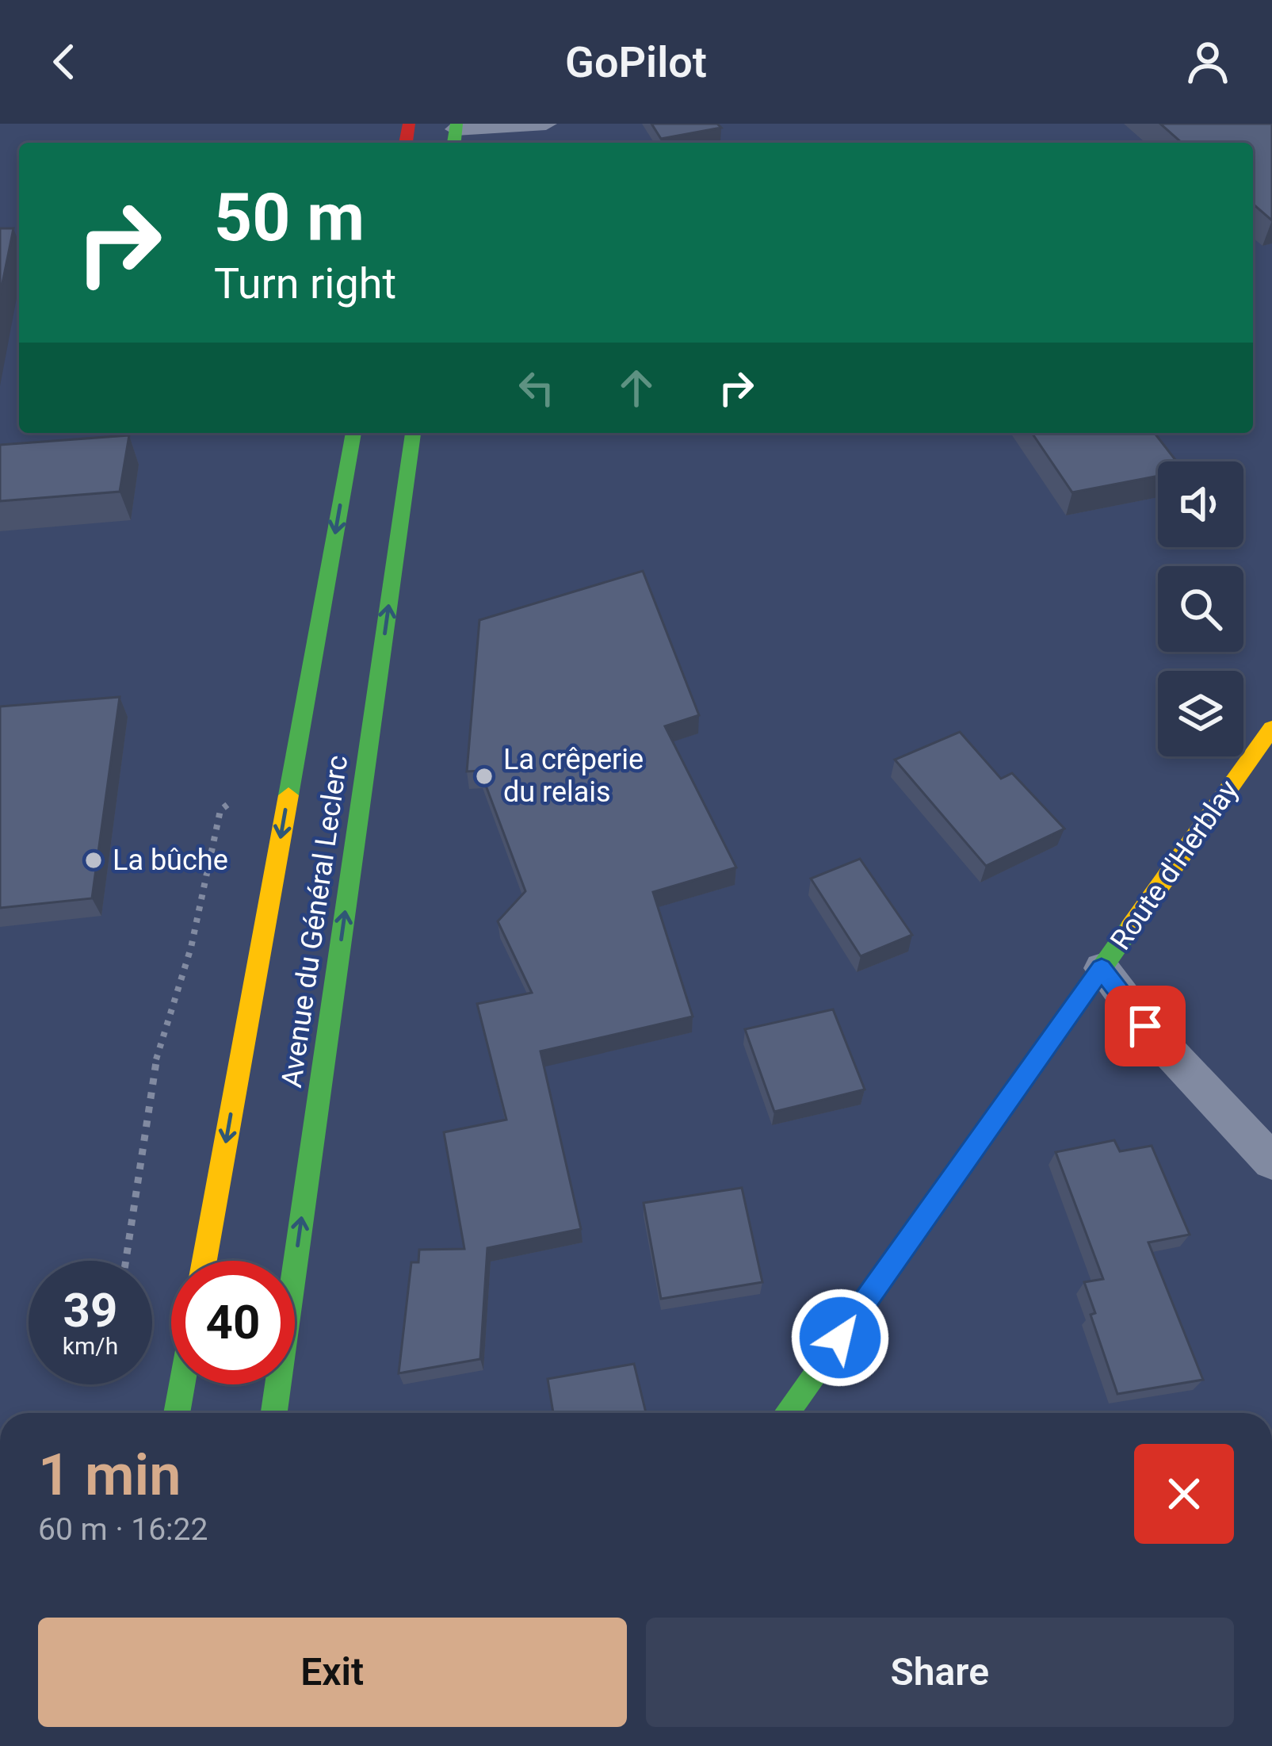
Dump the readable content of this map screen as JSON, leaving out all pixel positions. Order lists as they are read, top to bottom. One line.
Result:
{"streets":{"main road":["Route d'Herblay","Avenue du Général Leclerc"]},"places":["La crêperie du relais","La bûche"],"page":{"header":"GoPilot","turn":["50 m","Turn right"],"speed":"39 km/h","limit":"40","heading":["1 min","60 m · 16:22"],"buttons":["Exit","Share"]}}
